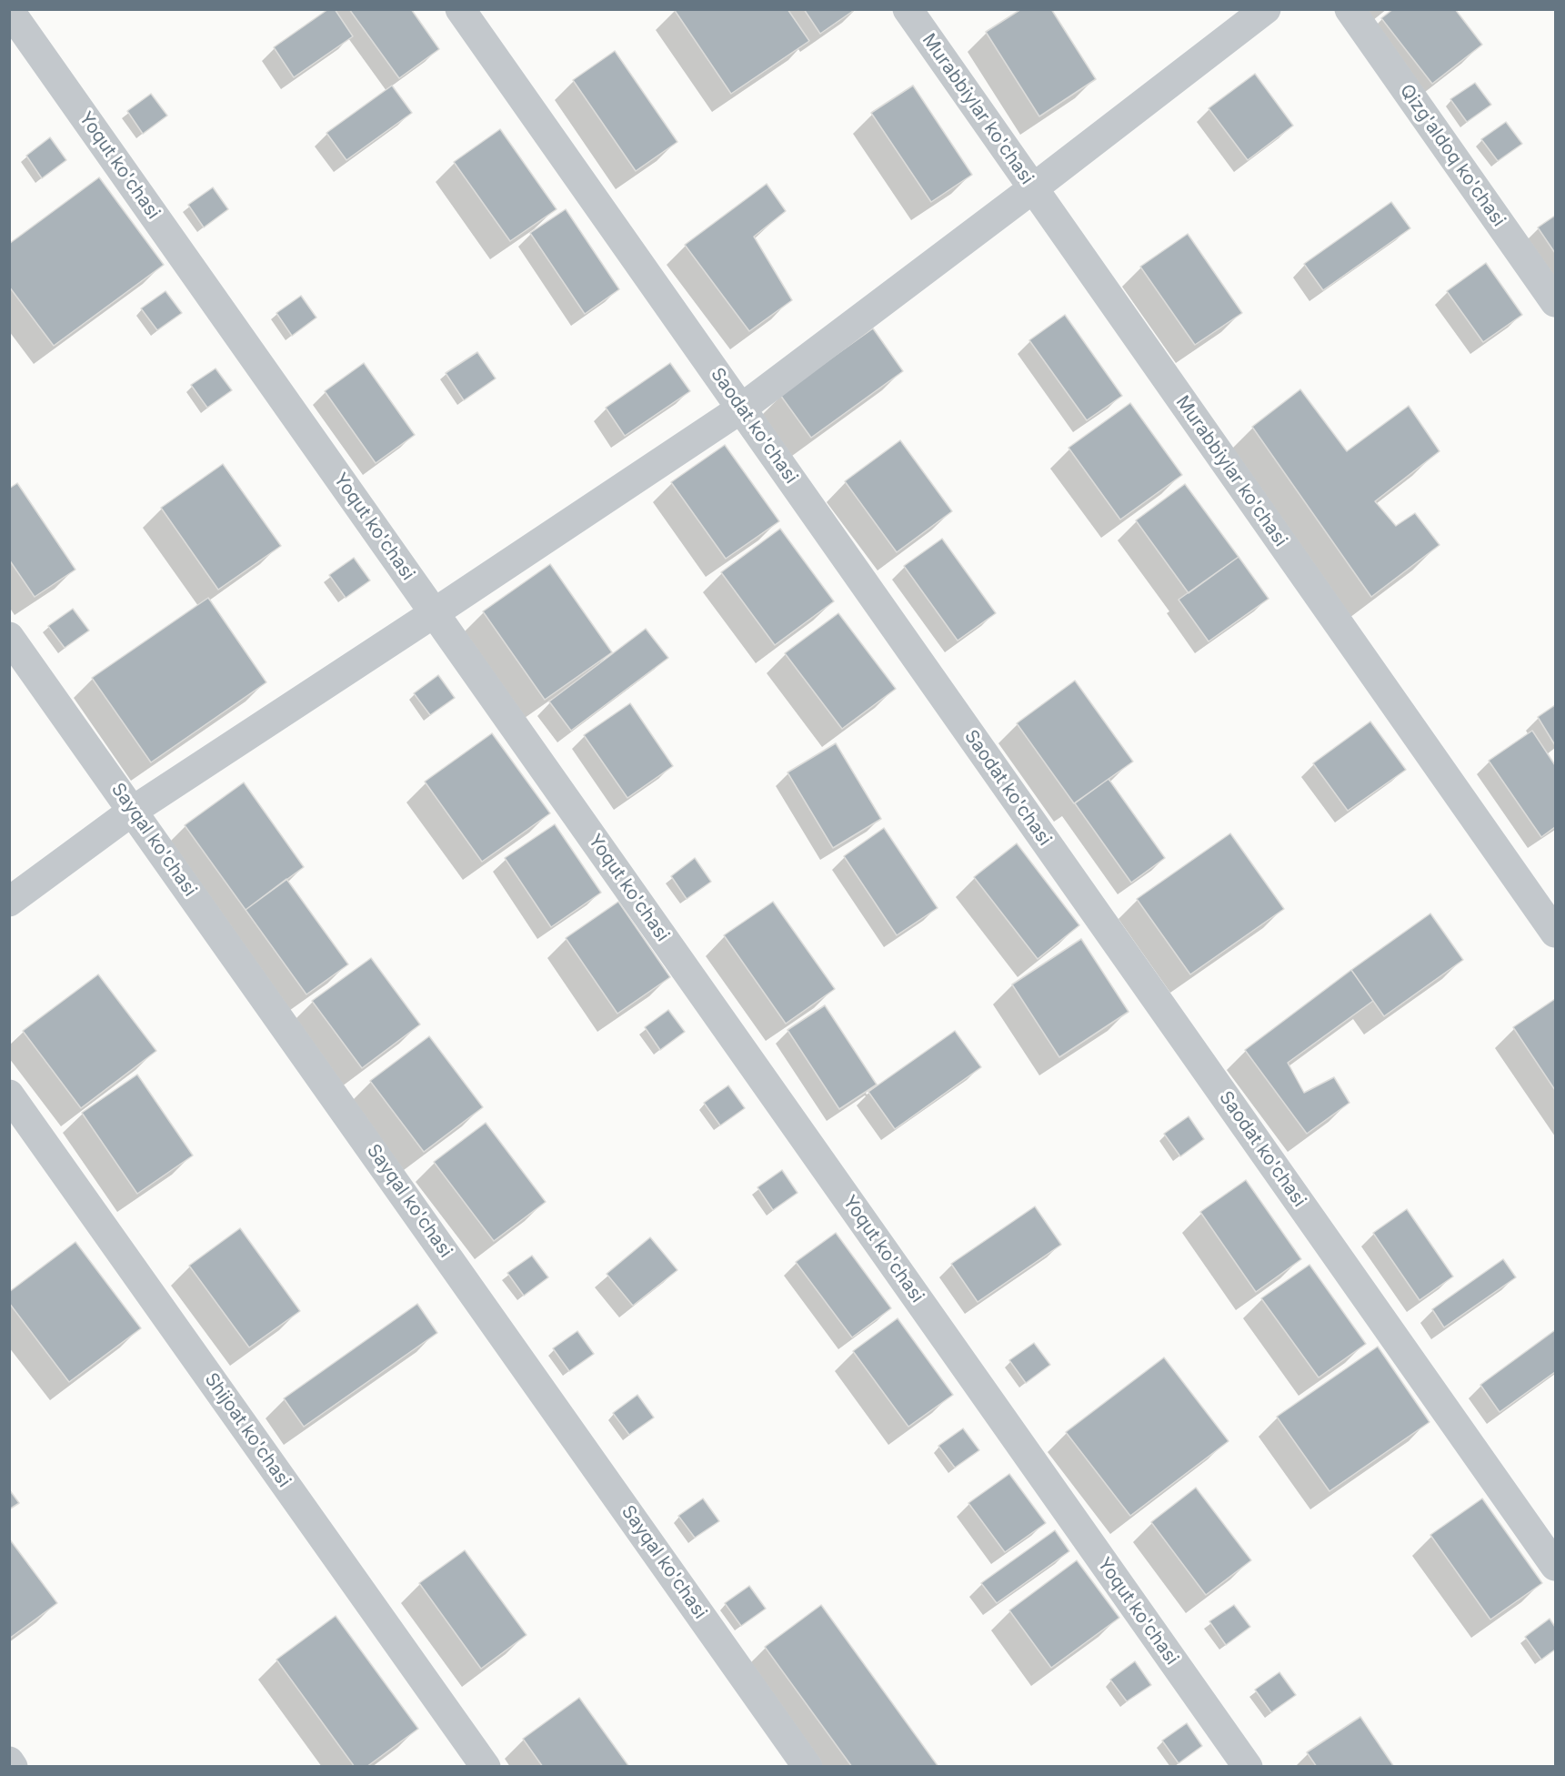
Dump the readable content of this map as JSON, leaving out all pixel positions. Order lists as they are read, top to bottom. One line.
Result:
{"streets":{"street":["Murabbiylar ko'chasi","Qizg'aldoq ko'chasi","Yoqut ko'chasi","Saodat ko'chasi","Sayqal ko'chasi","Shijoat ko'chasi"]}}
